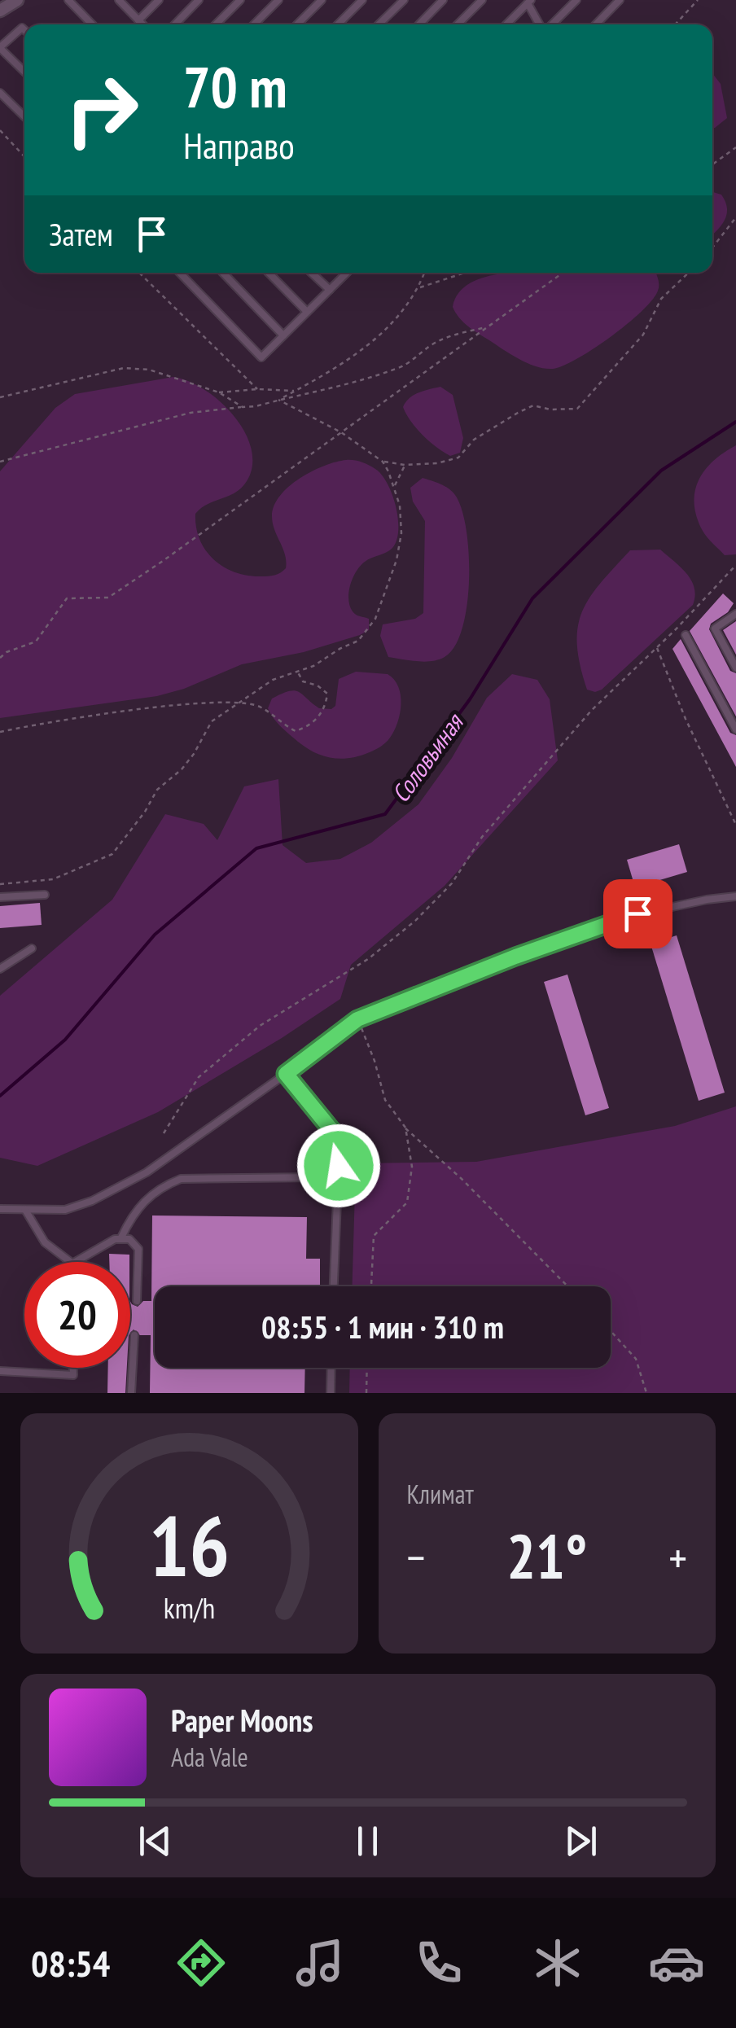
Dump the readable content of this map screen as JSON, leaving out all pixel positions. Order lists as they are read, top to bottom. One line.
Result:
{"water":["Соловьиная"],"page":{"turn":["70 m","Направо"],"then":"Затем","limit":"20","trip":"08:55 · 1 мин · 310 m","tile":"Климат","heat":["−","21°","+"],"song":["Paper Moons","Ada Vale"],"tabs":"08:54","gauge":["16","km/h"]}}
